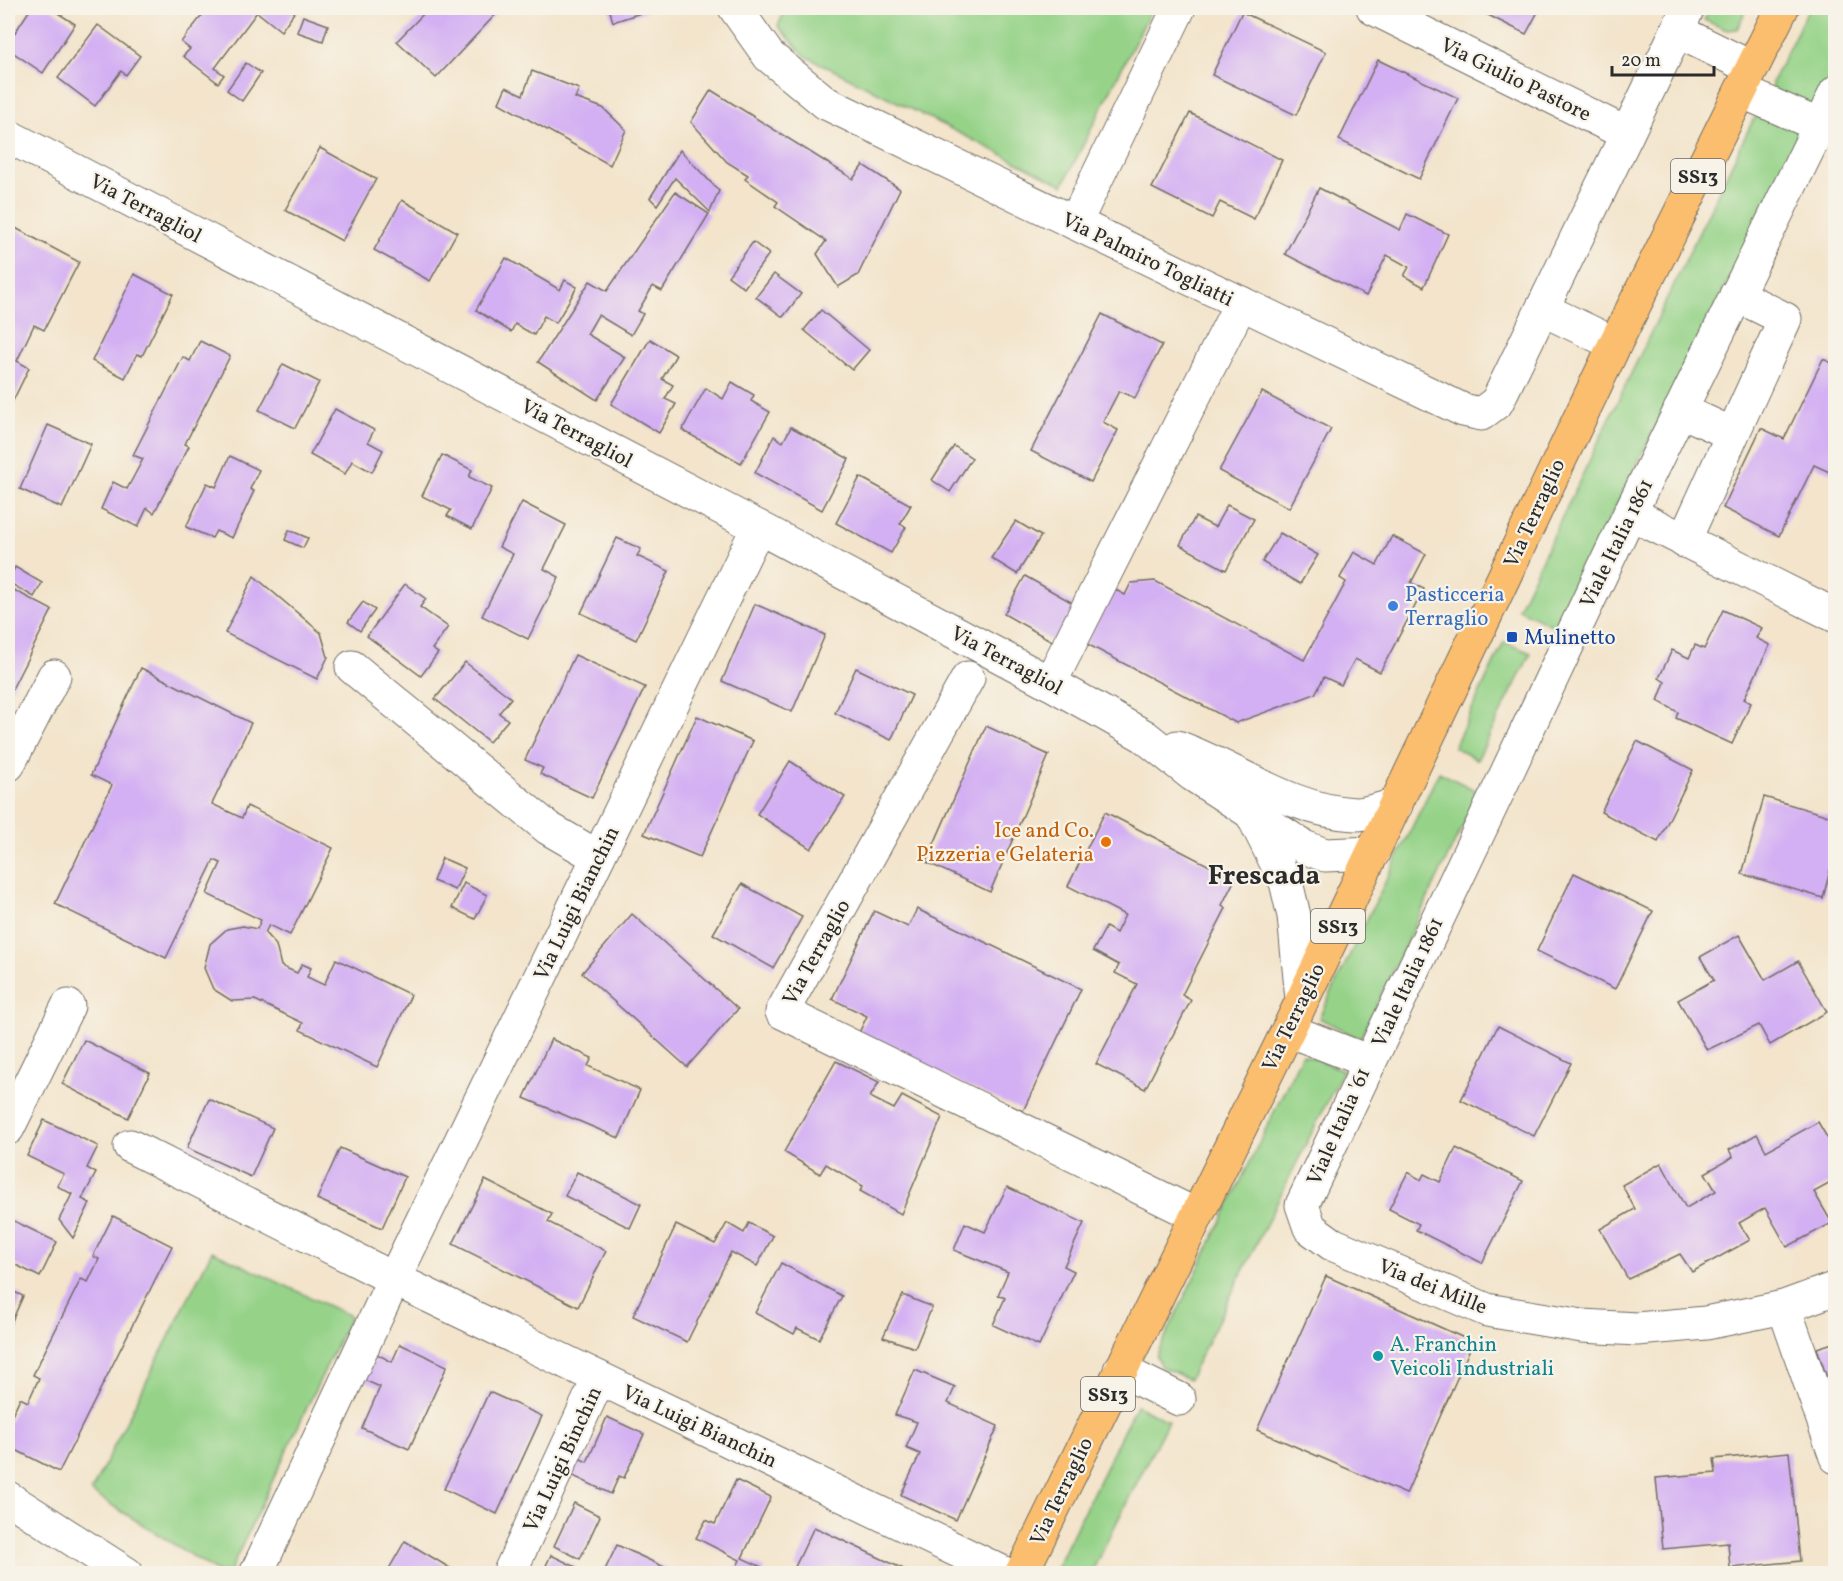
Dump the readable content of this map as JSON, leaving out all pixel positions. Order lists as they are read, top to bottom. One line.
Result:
{"streets":{"main road":["SS13","Via Terraglio"],"street":["Via Giulio Pastore","Via Terragliol","Via Palmiro Togliatti","Viale Italia 1861","Via Luigi Bianchin","Viale Italia '61","Via dei Mille","Via Luigi Binchin"]},"crossings":[["Via Giulio Pastore","Via Palmiro Togliatti"],["Via Terragliol","Via Terraglio"],["Via Terragliol","Via Luigi Bianchin"],["Via Terraglio","Viale Italia '61"],["Viale Italia 1861","Viale Italia '61"],["Via Luigi Bianchin","Via Luigi Binchin"],["Viale Italia '61","Via dei Mille"]],"districts":["Frescada"],"places":{"other":["Pasticceria Terraglio","Ice and Co. Pizzeria e Gelateria","A. Franchin Veicoli Industriali"],"transit":["Mulinetto"]},"scale_bar":"20 m"}
